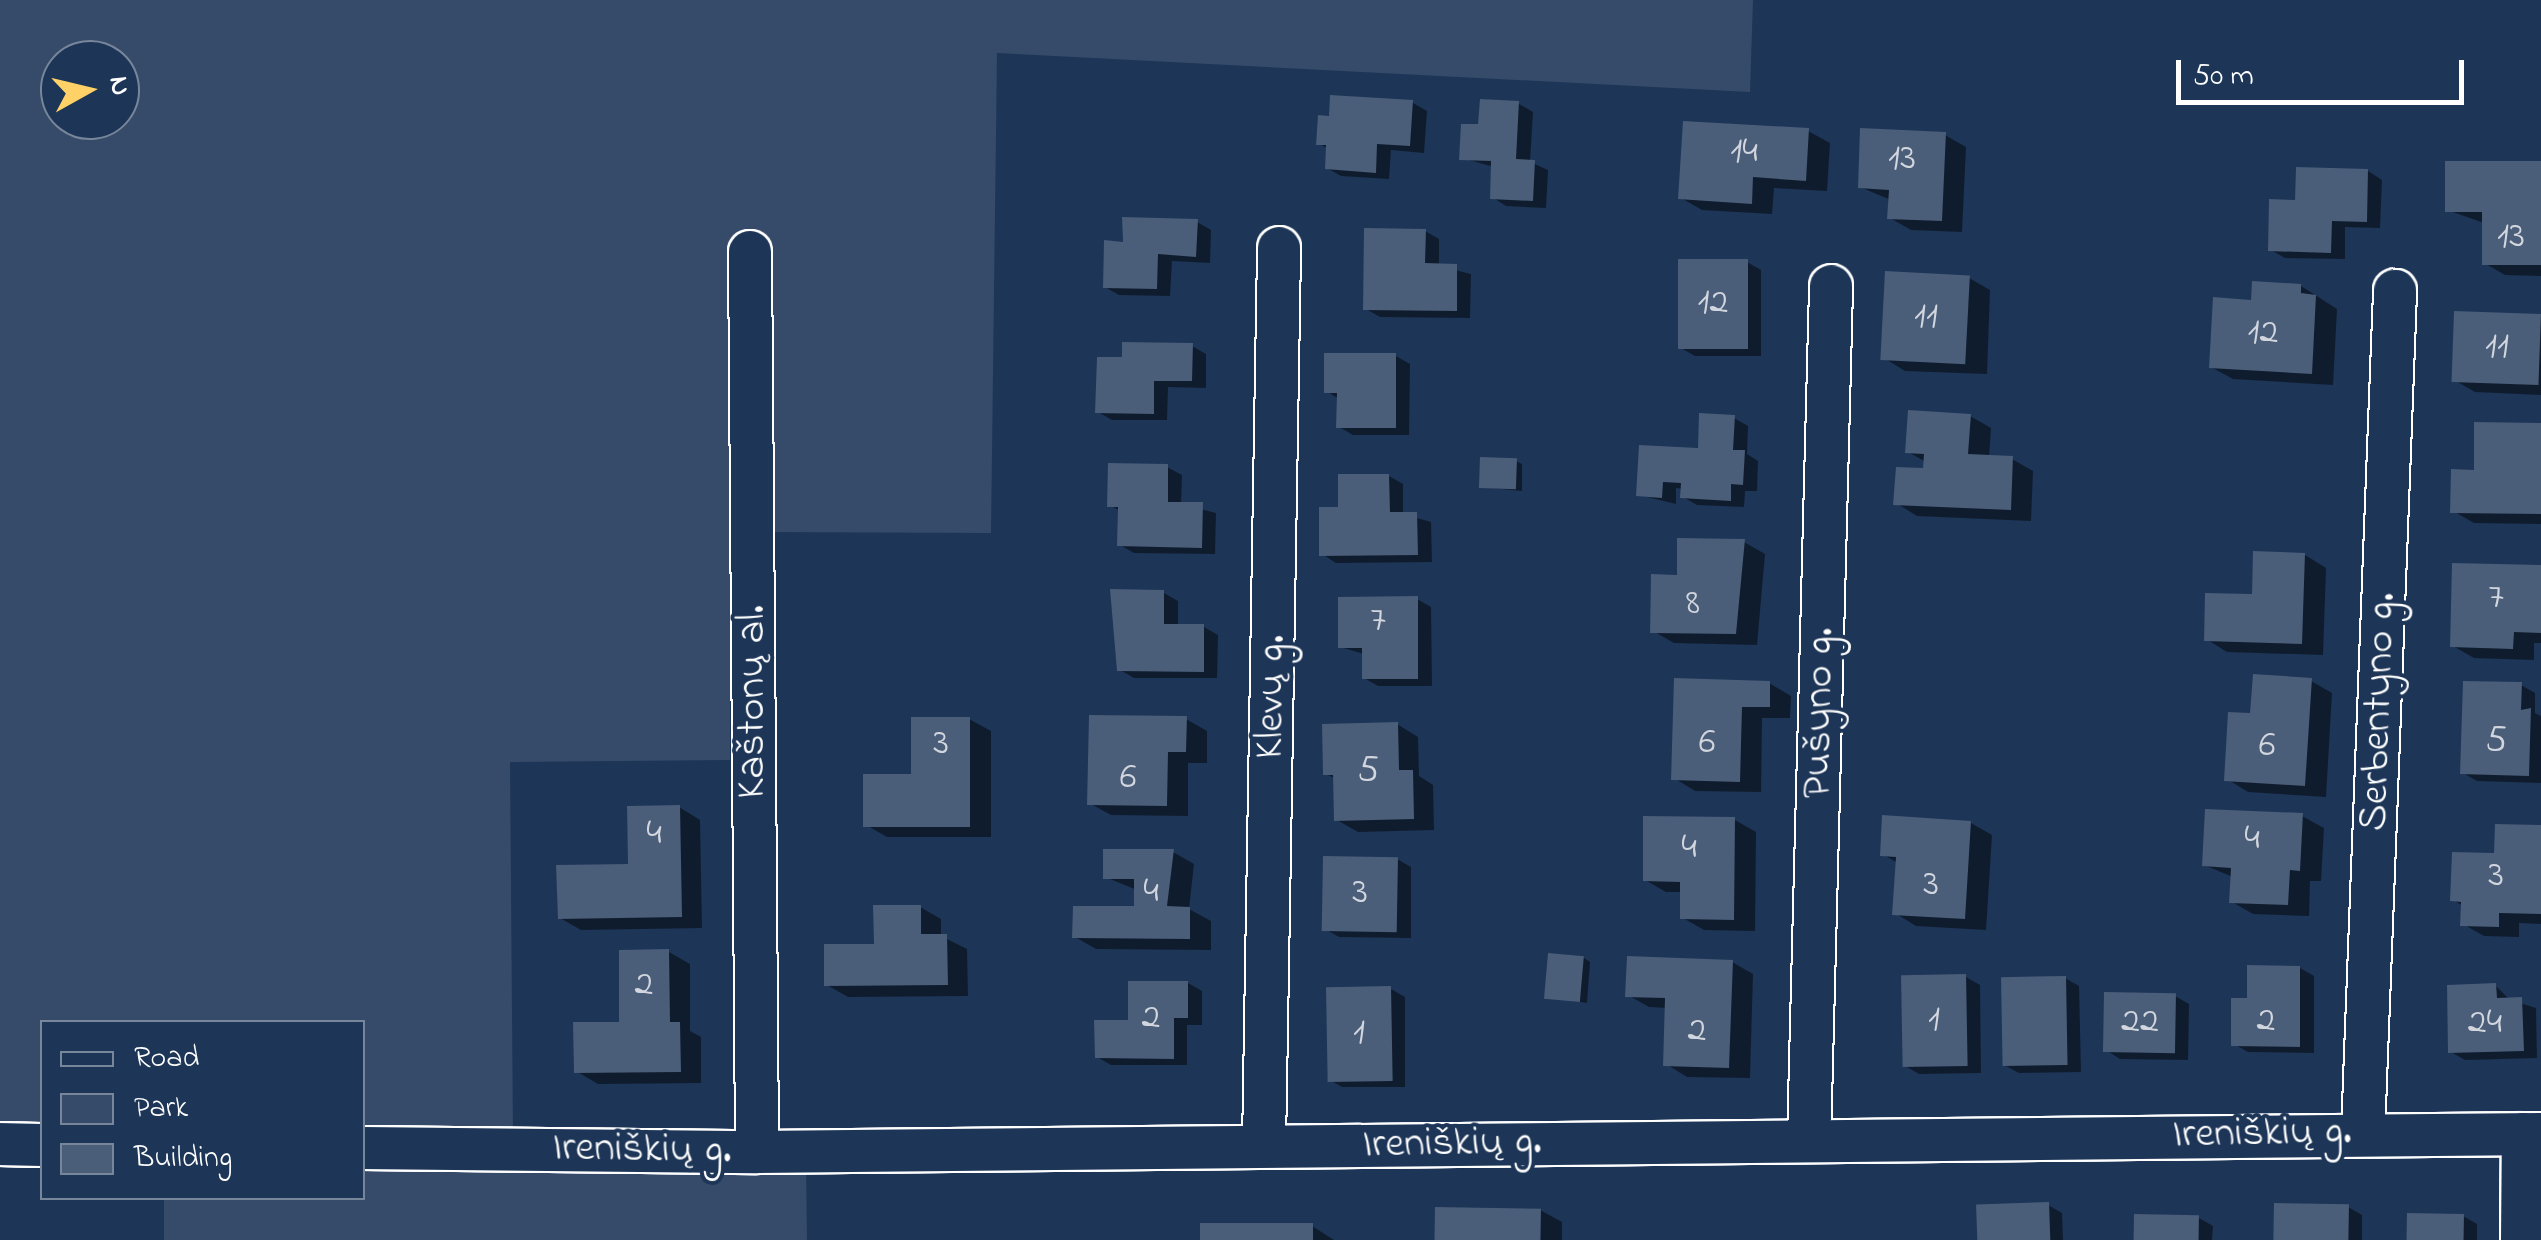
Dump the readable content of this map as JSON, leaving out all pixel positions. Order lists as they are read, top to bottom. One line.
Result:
{"streets":{"street":["Klevų g.","Kaštonų al.","Serbentyno g.","Pušyno g.","Ireniškių g."]},"crossings":[["Klevų g.","Ireniškių g."],["Kaštonų al.","Ireniškių g."],["Serbentyno g.","Ireniškių g."],["Pušyno g.","Ireniškių g."]],"house_numbers":["14","13","13","12","11","12","11","7","8","7","5","6","3","6","5","6","4","4","4","3","3","4","3","2","2","1","2","22","24","2","1"],"legend":["Road","Park","Building"],"scale_bar":"50 m","north":"right"}
